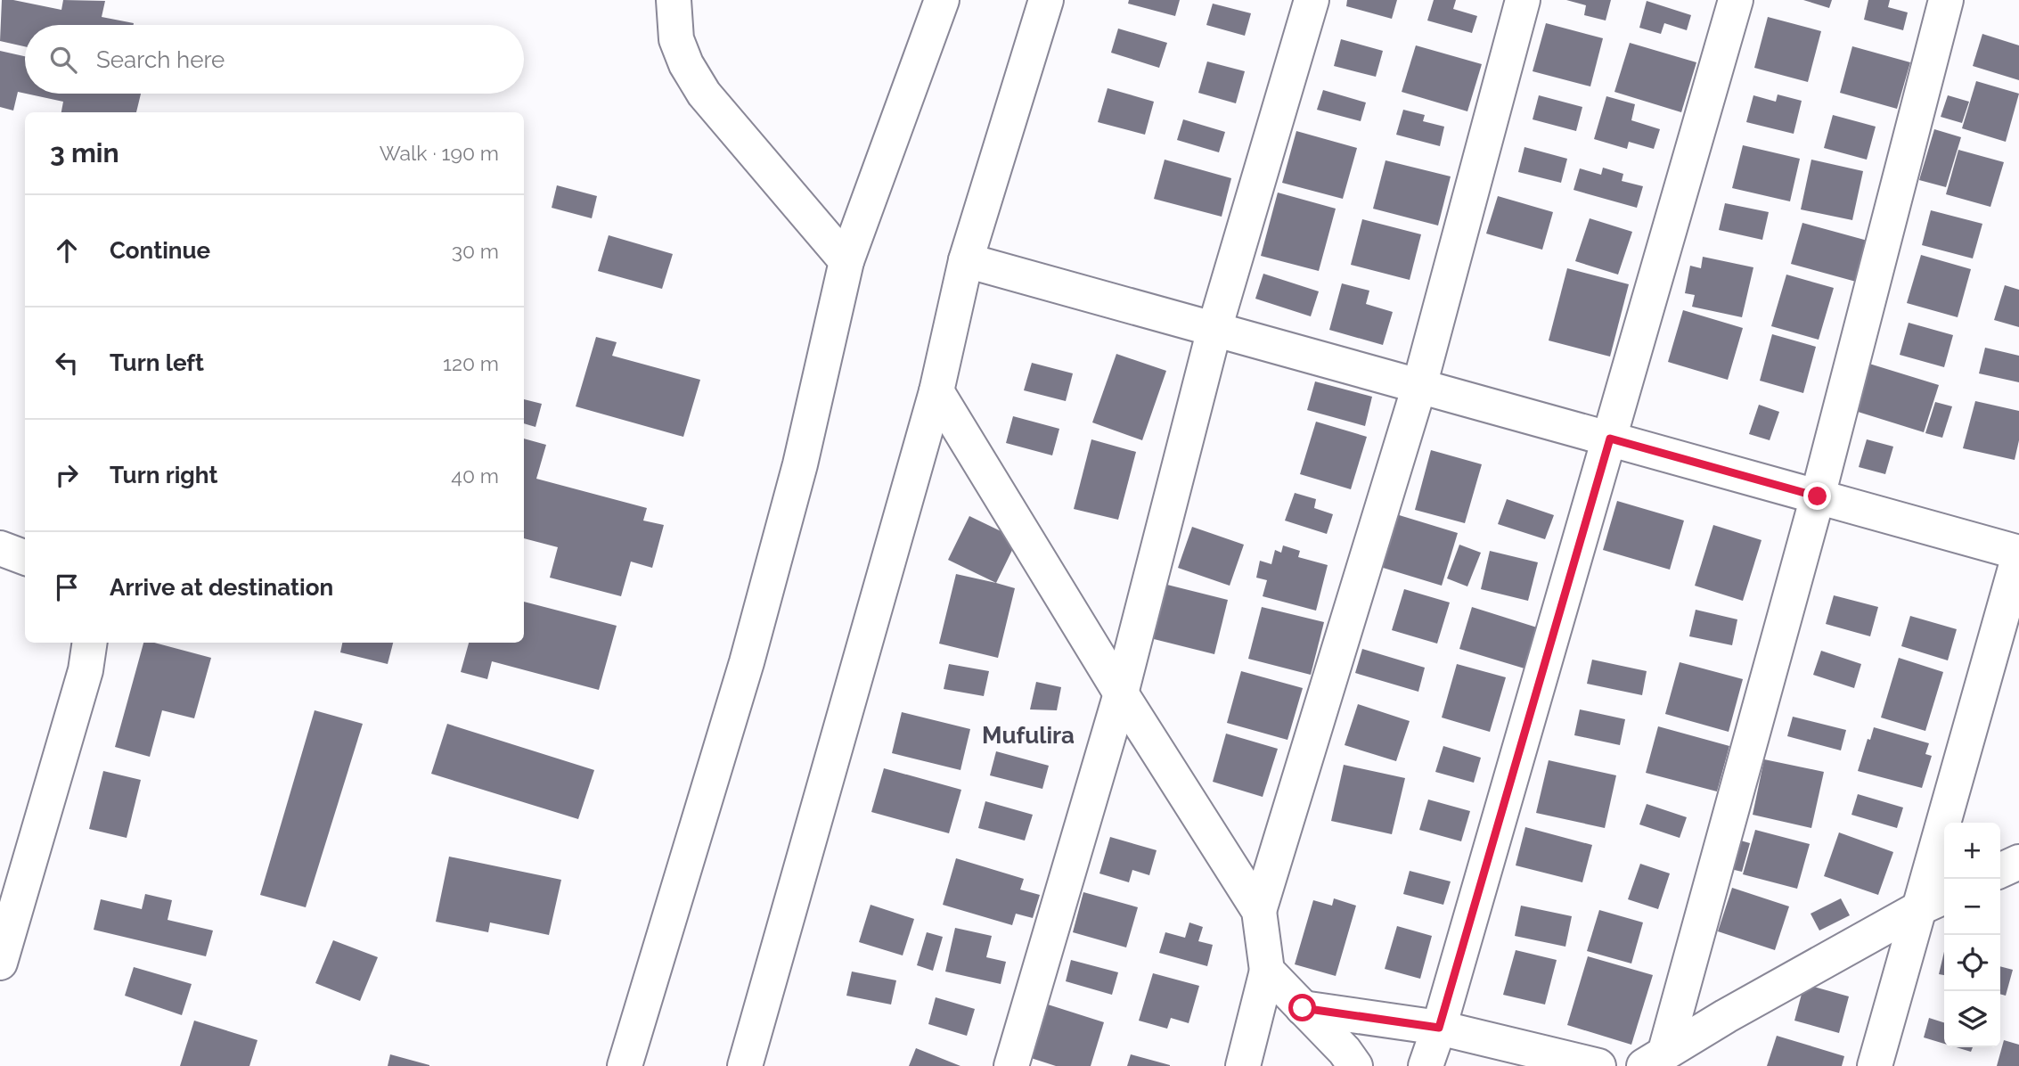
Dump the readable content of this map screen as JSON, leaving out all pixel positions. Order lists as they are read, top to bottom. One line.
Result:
{"districts":["Mufulira"],"page":{"search":"Search here","heading":["3 min","Walk · 190 m"],"list":[["Continue","30 m"],["Turn left","120 m"],["Turn right","40 m"],"Arrive at destination"],"map_buttons":["+","−"]}}
